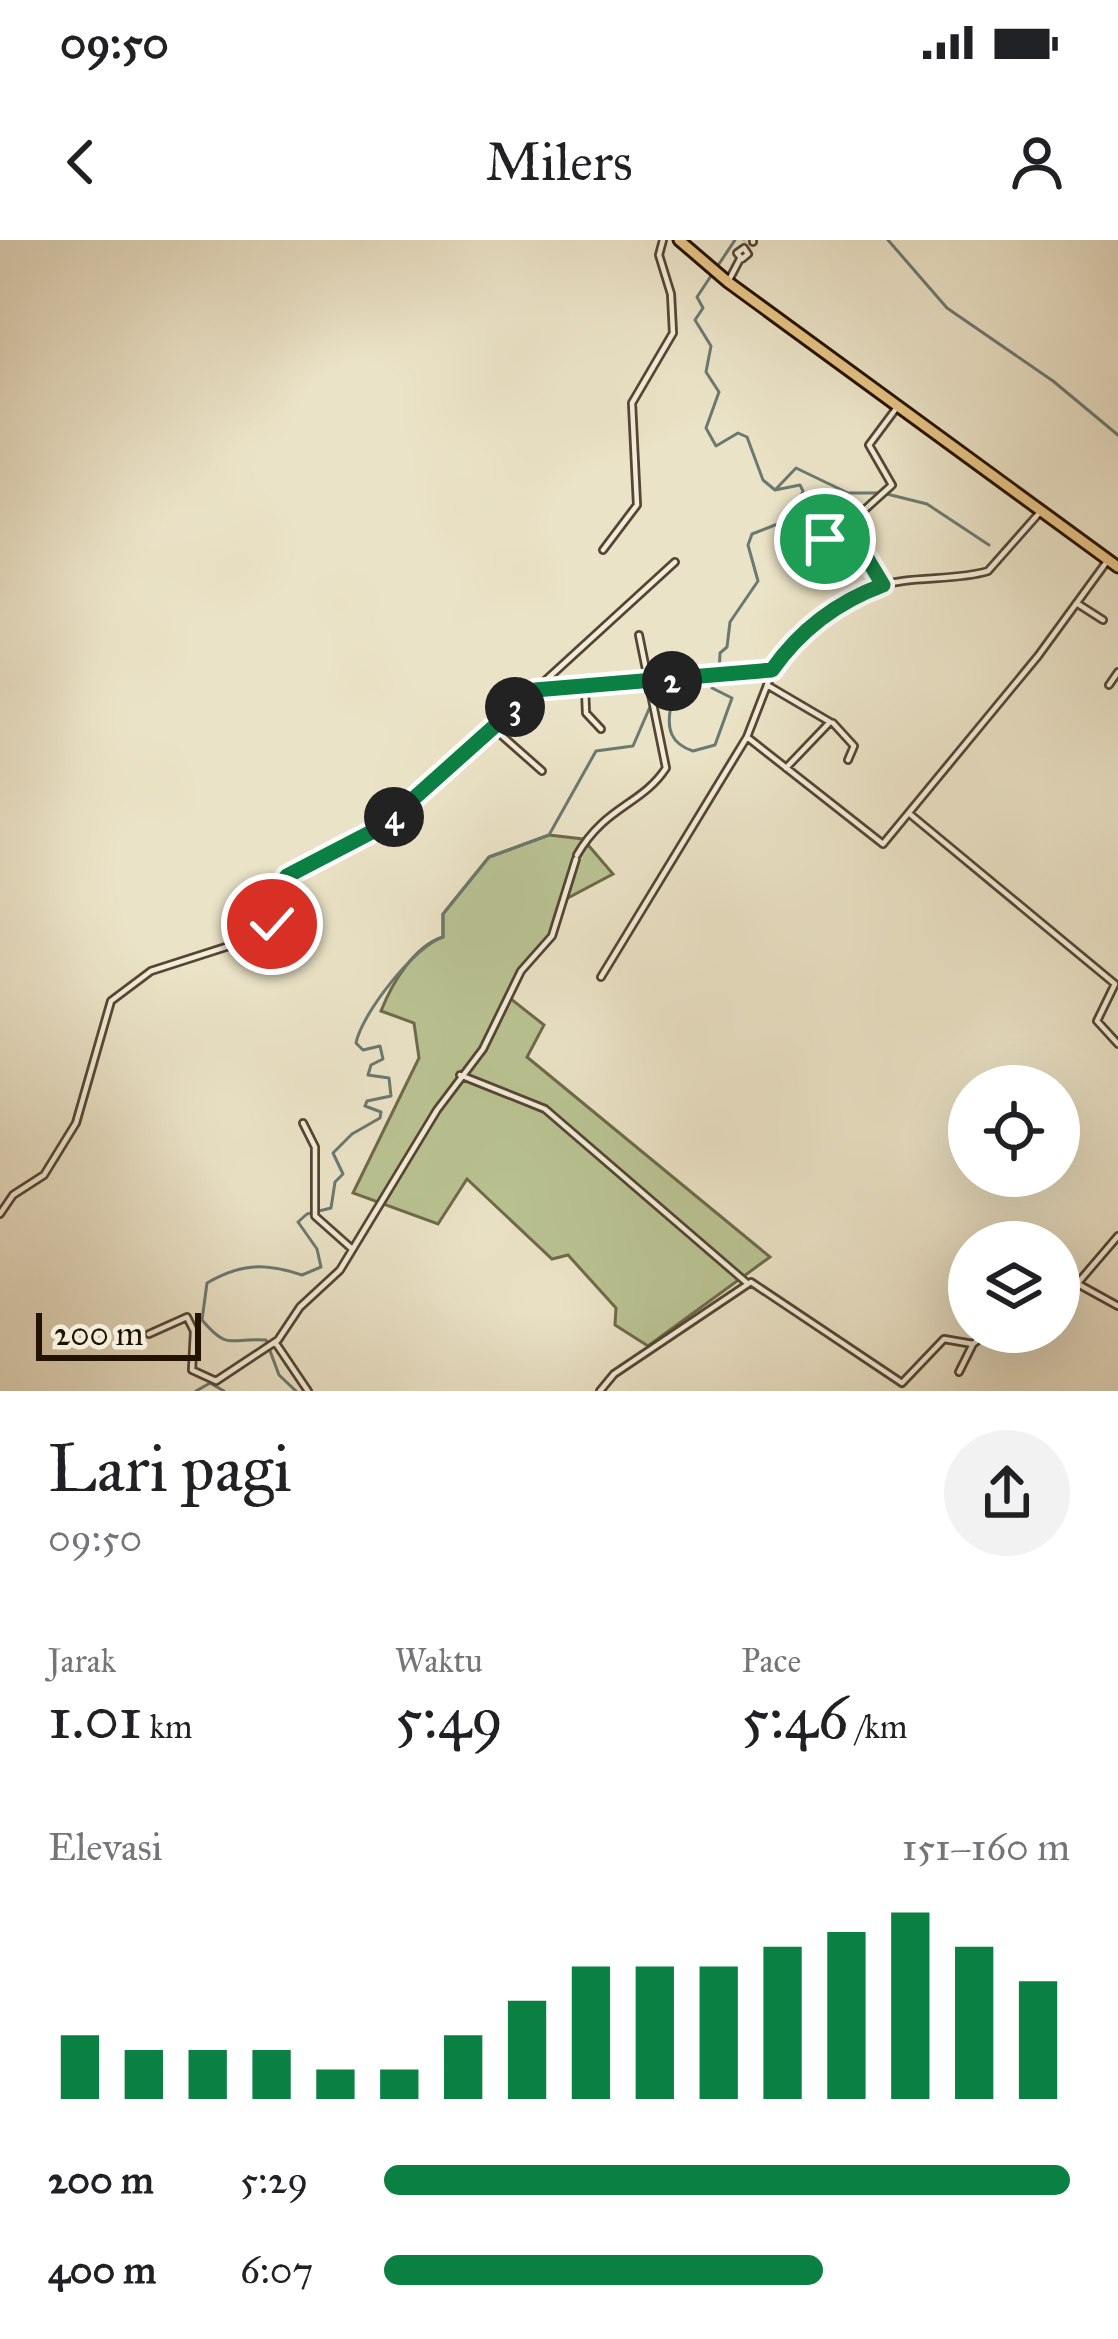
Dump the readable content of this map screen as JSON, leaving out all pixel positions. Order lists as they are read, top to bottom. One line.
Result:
{"scale_bar":"200 m","page":{"status":"09:50","header":"Milers","pins":["2","3","4"],"scale":"200 m","heading":["Lari pagi","09:50"],"stats":[["Jarak","1.01 km"],["Waktu","5:49"],["Pace","5:46 /km"]],"chart":["Elevasi","151–160 m"],"list":[{"name":"200 m","note":"5:29"},{"name":"400 m","note":"6:07"}]}}
